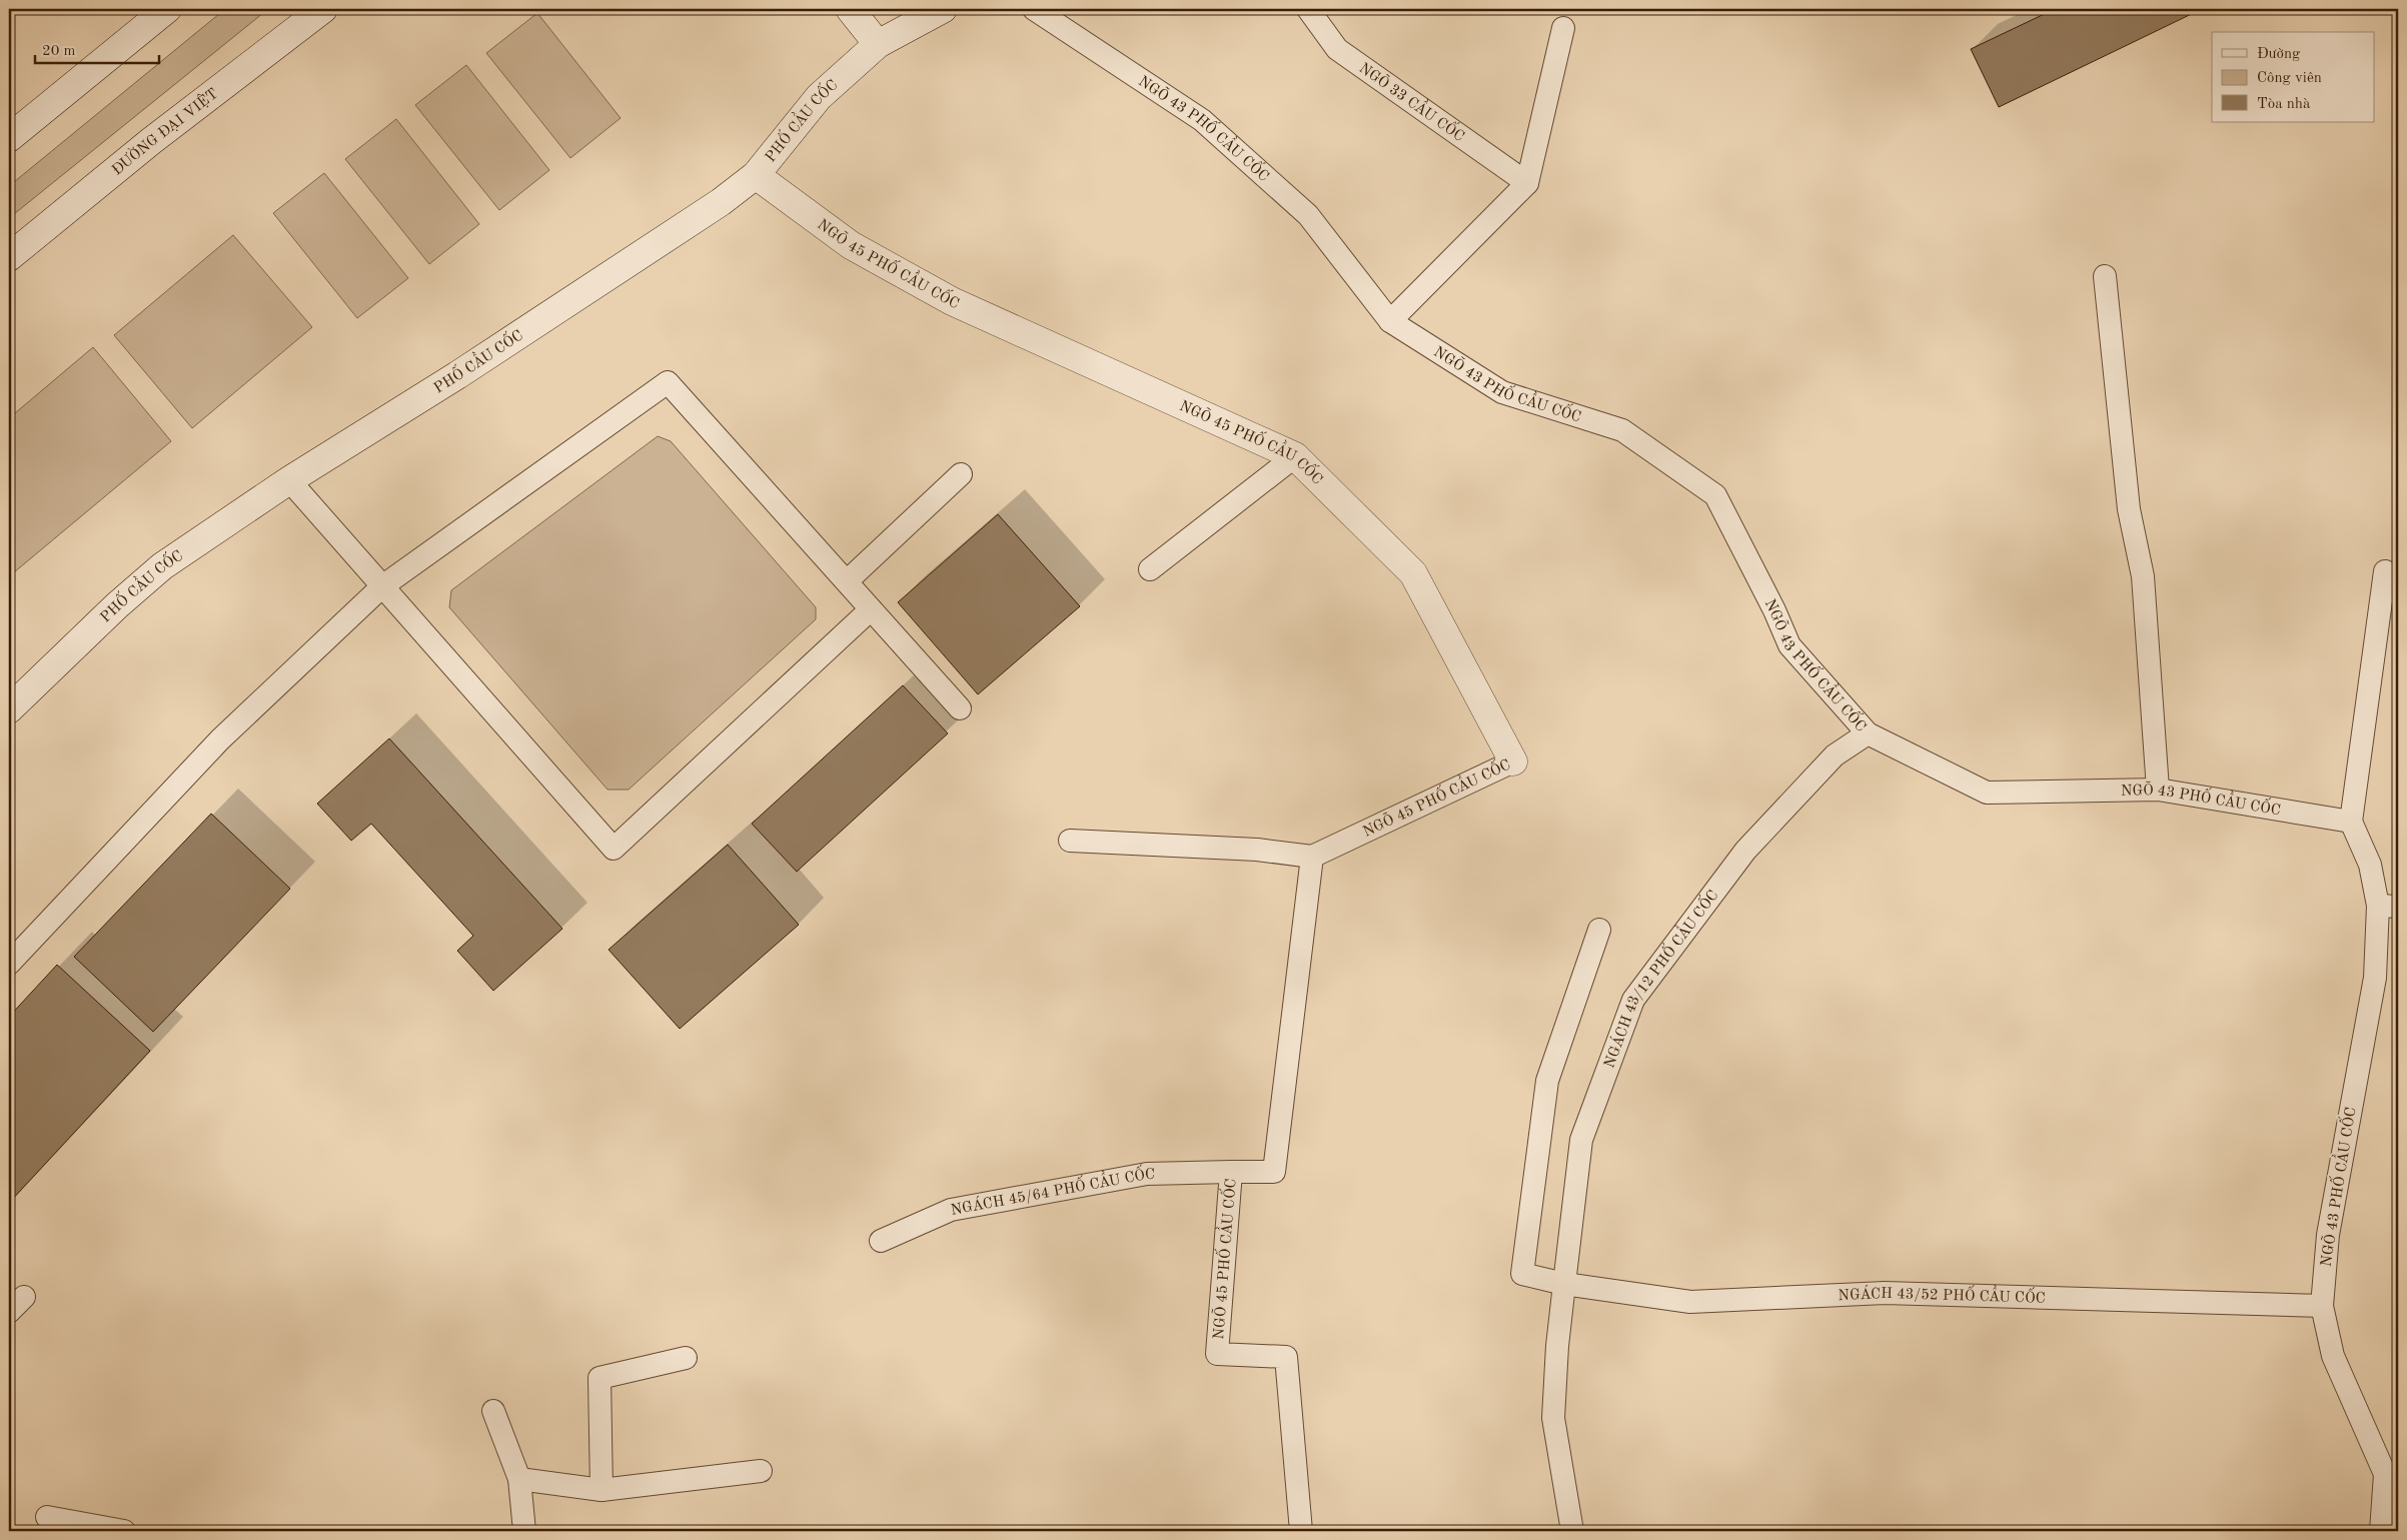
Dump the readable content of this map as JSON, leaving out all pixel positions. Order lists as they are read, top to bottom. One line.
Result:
{"streets":{"street":["PHỐ CẦU CỐC","ĐƯỜNG ĐẠI VIỆT","NGÕ 45 PHỐ CẦU CỐC"],"lane":["NGÕ 33 CẦU CỐC","NGÕ 43 PHỐ CẦU CỐC","NGÁCH 43/12 PHỐ CẦU CỐC","NGÁCH 45/64 PHỐ CẦU CỐC","NGÁCH 43/52 PHỐ CẦU CỐC"]},"crossings":[["PHỐ CẦU CỐC","NGÕ 45 PHỐ CẦU CỐC"],["NGÕ 43 PHỐ CẦU CỐC","NGÁCH 43/12 PHỐ CẦU CỐC"],["NGÕ 43 PHỐ CẦU CỐC","NGÁCH 43/52 PHỐ CẦU CỐC"],["NGÕ 45 PHỐ CẦU CỐC","NGÁCH 45/64 PHỐ CẦU CỐC"],["NGÁCH 43/12 PHỐ CẦU CỐC","NGÁCH 43/52 PHỐ CẦU CỐC"]],"legend":["Đường","Công viên","Tòa nhà"],"scale_bar":"20 m"}
